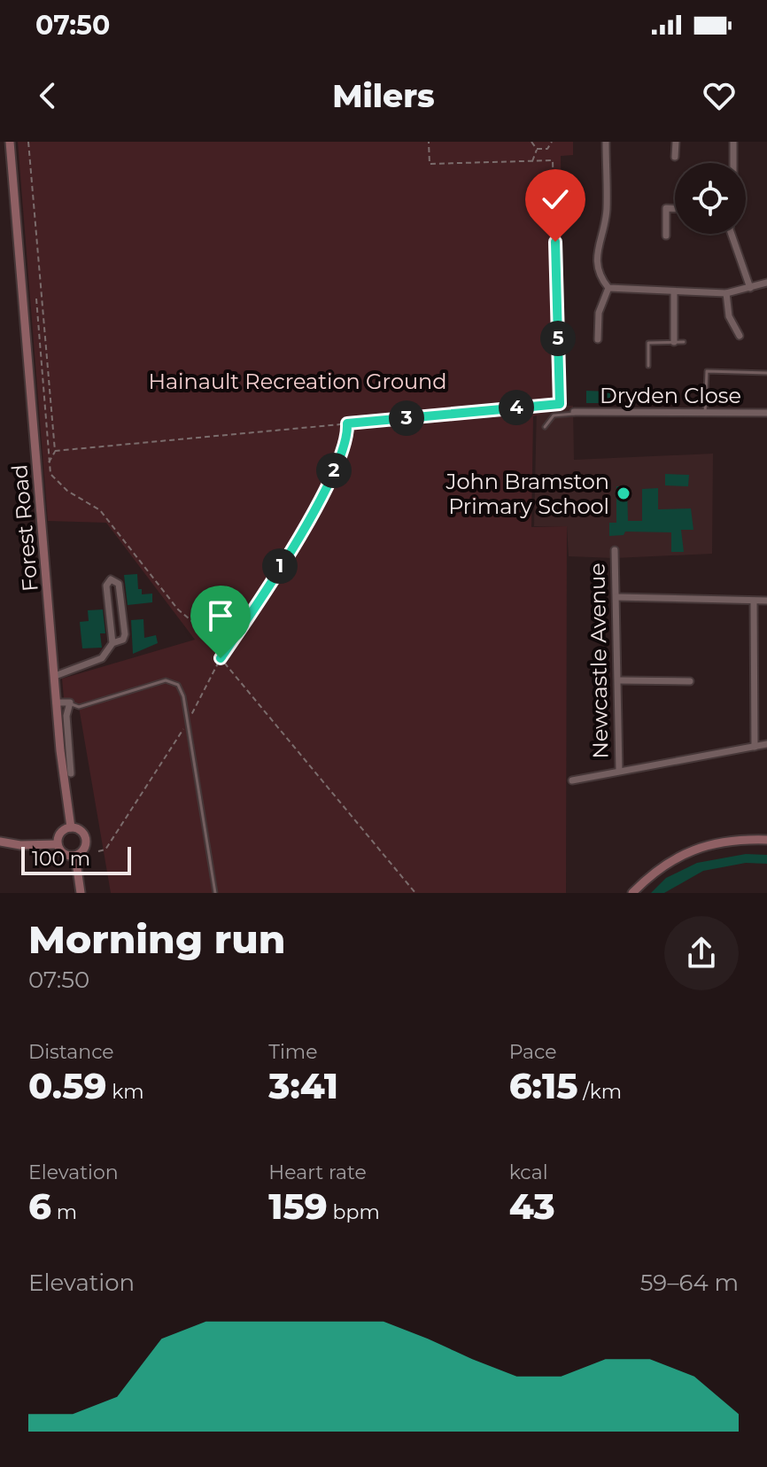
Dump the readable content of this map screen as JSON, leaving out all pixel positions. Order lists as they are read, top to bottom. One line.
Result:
{"streets":{"street":["Dryden Close","Forest Road","Newcastle Avenue"]},"parks":["Hainault Recreation Ground"],"places":["John Bramston Primary School"],"scale_bar":"100 m","page":{"status":"07:50","header":"Milers","pins":["5","4","3","2","1"],"scale":"100 m","heading":["Morning run","07:50"],"stats":[["Distance","0.59 km"],["Time","3:41"],["Pace","6:15 /km"],["Elevation","6 m"],["Heart rate","159 bpm"],["kcal","43"]],"chart":["Elevation","59–64 m"]}}
